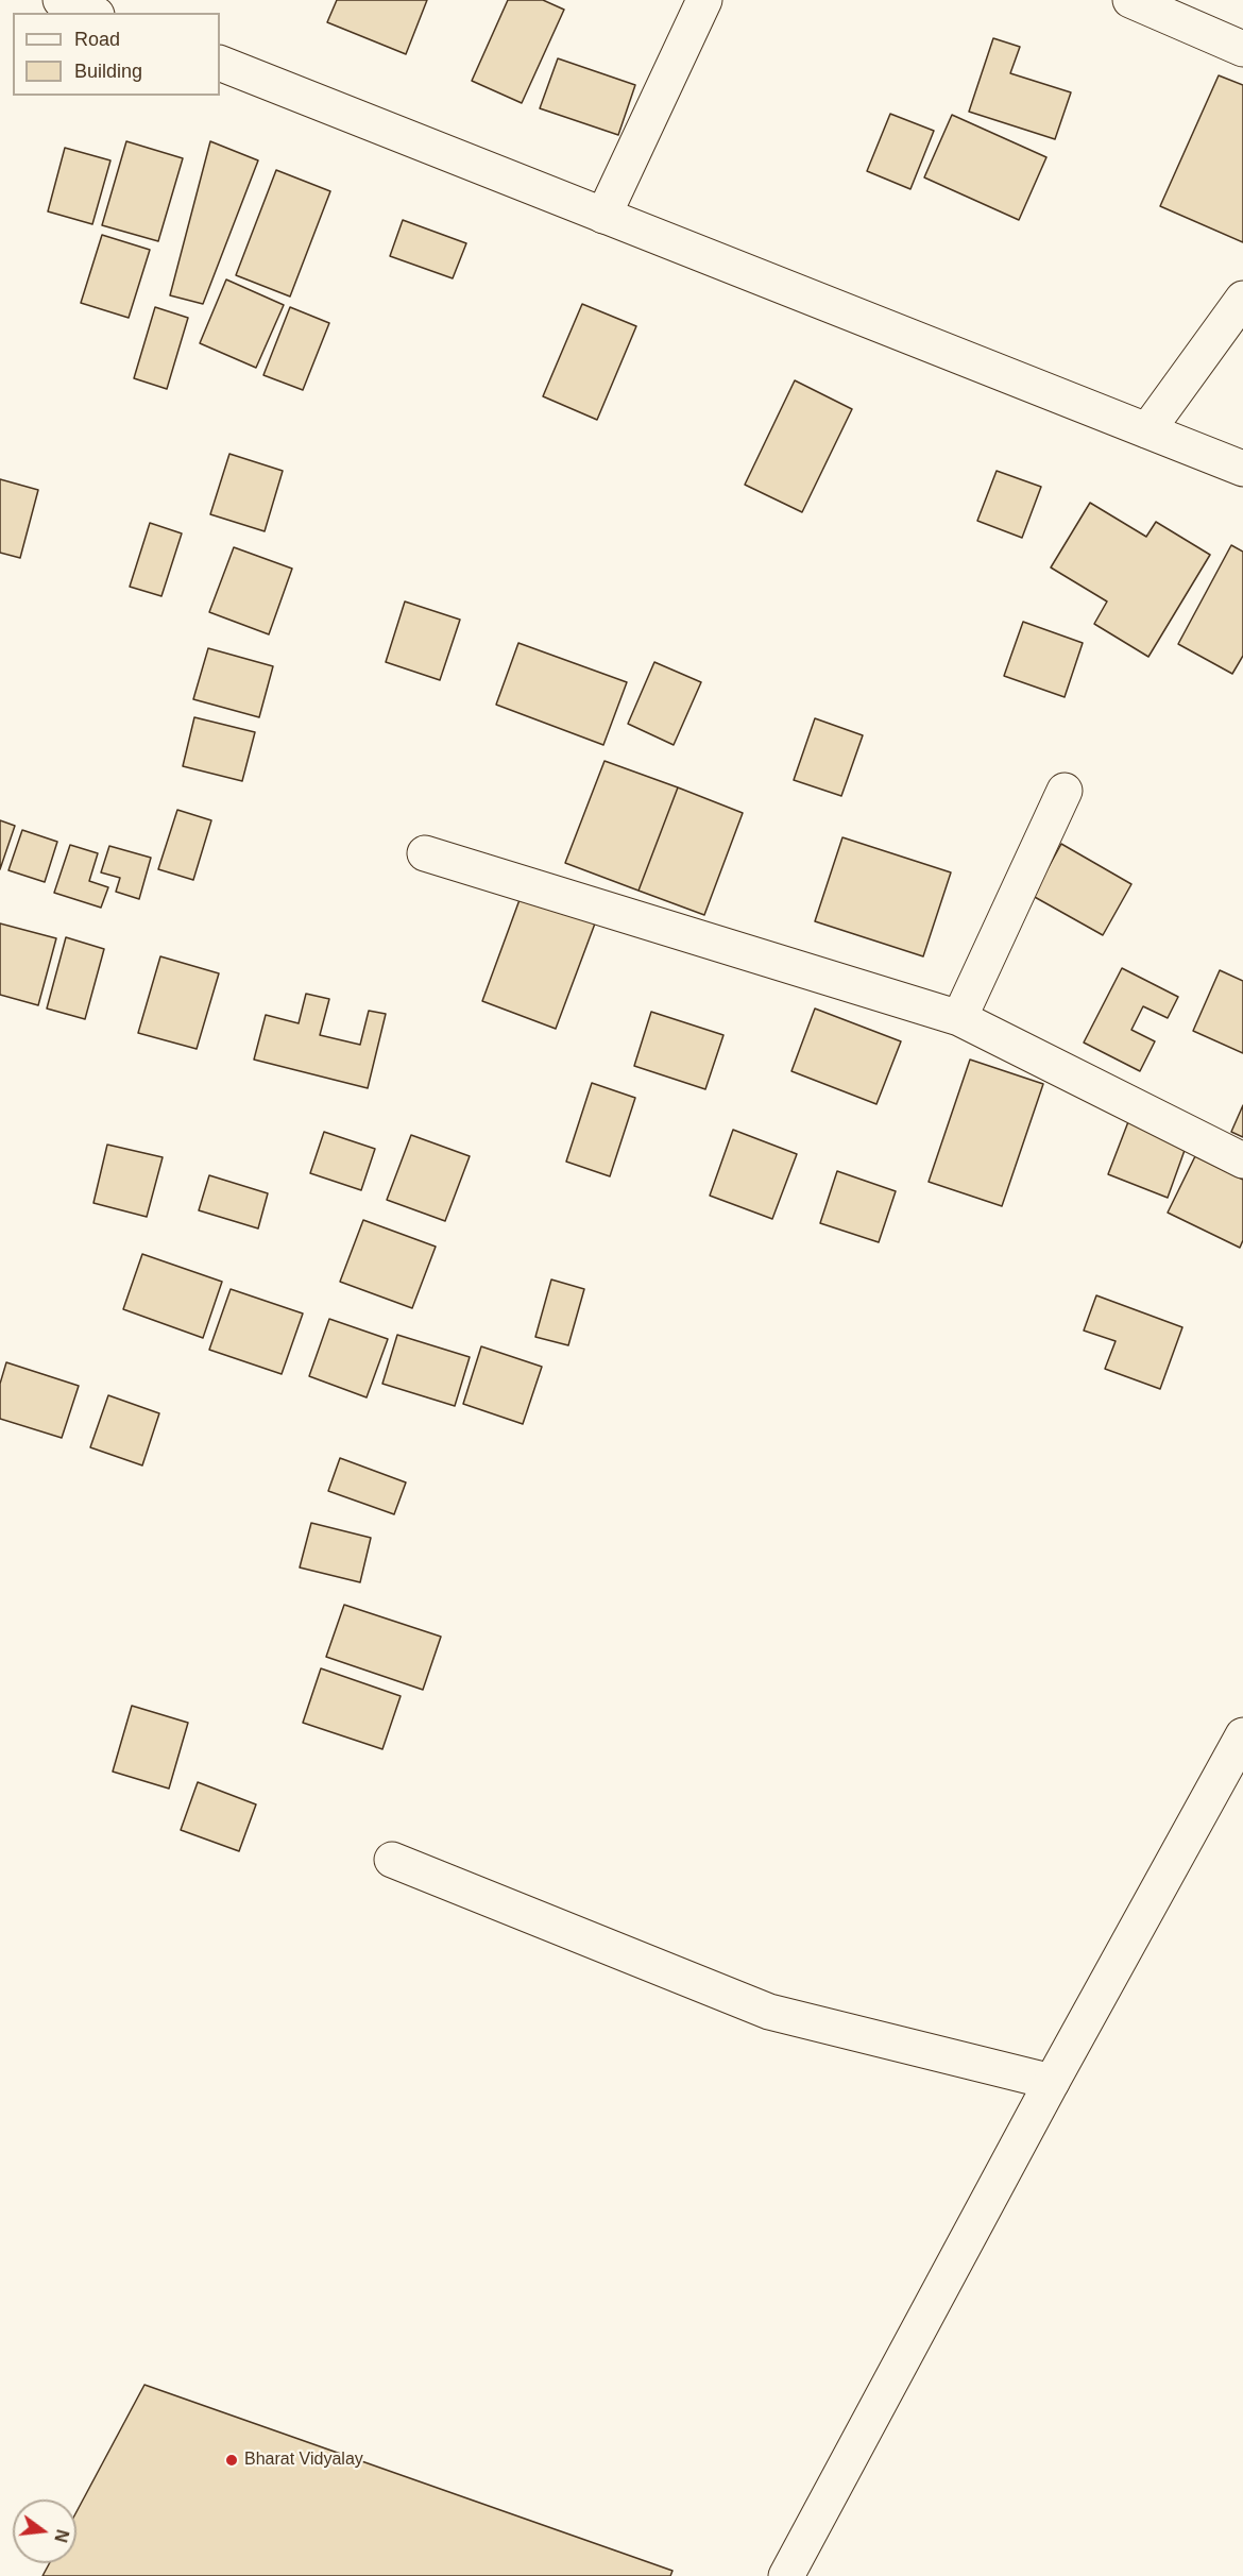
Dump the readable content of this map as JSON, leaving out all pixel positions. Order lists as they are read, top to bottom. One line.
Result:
{"places":["Bharat Vidyalay"],"legend":["Road","Building"],"north":"right"}
